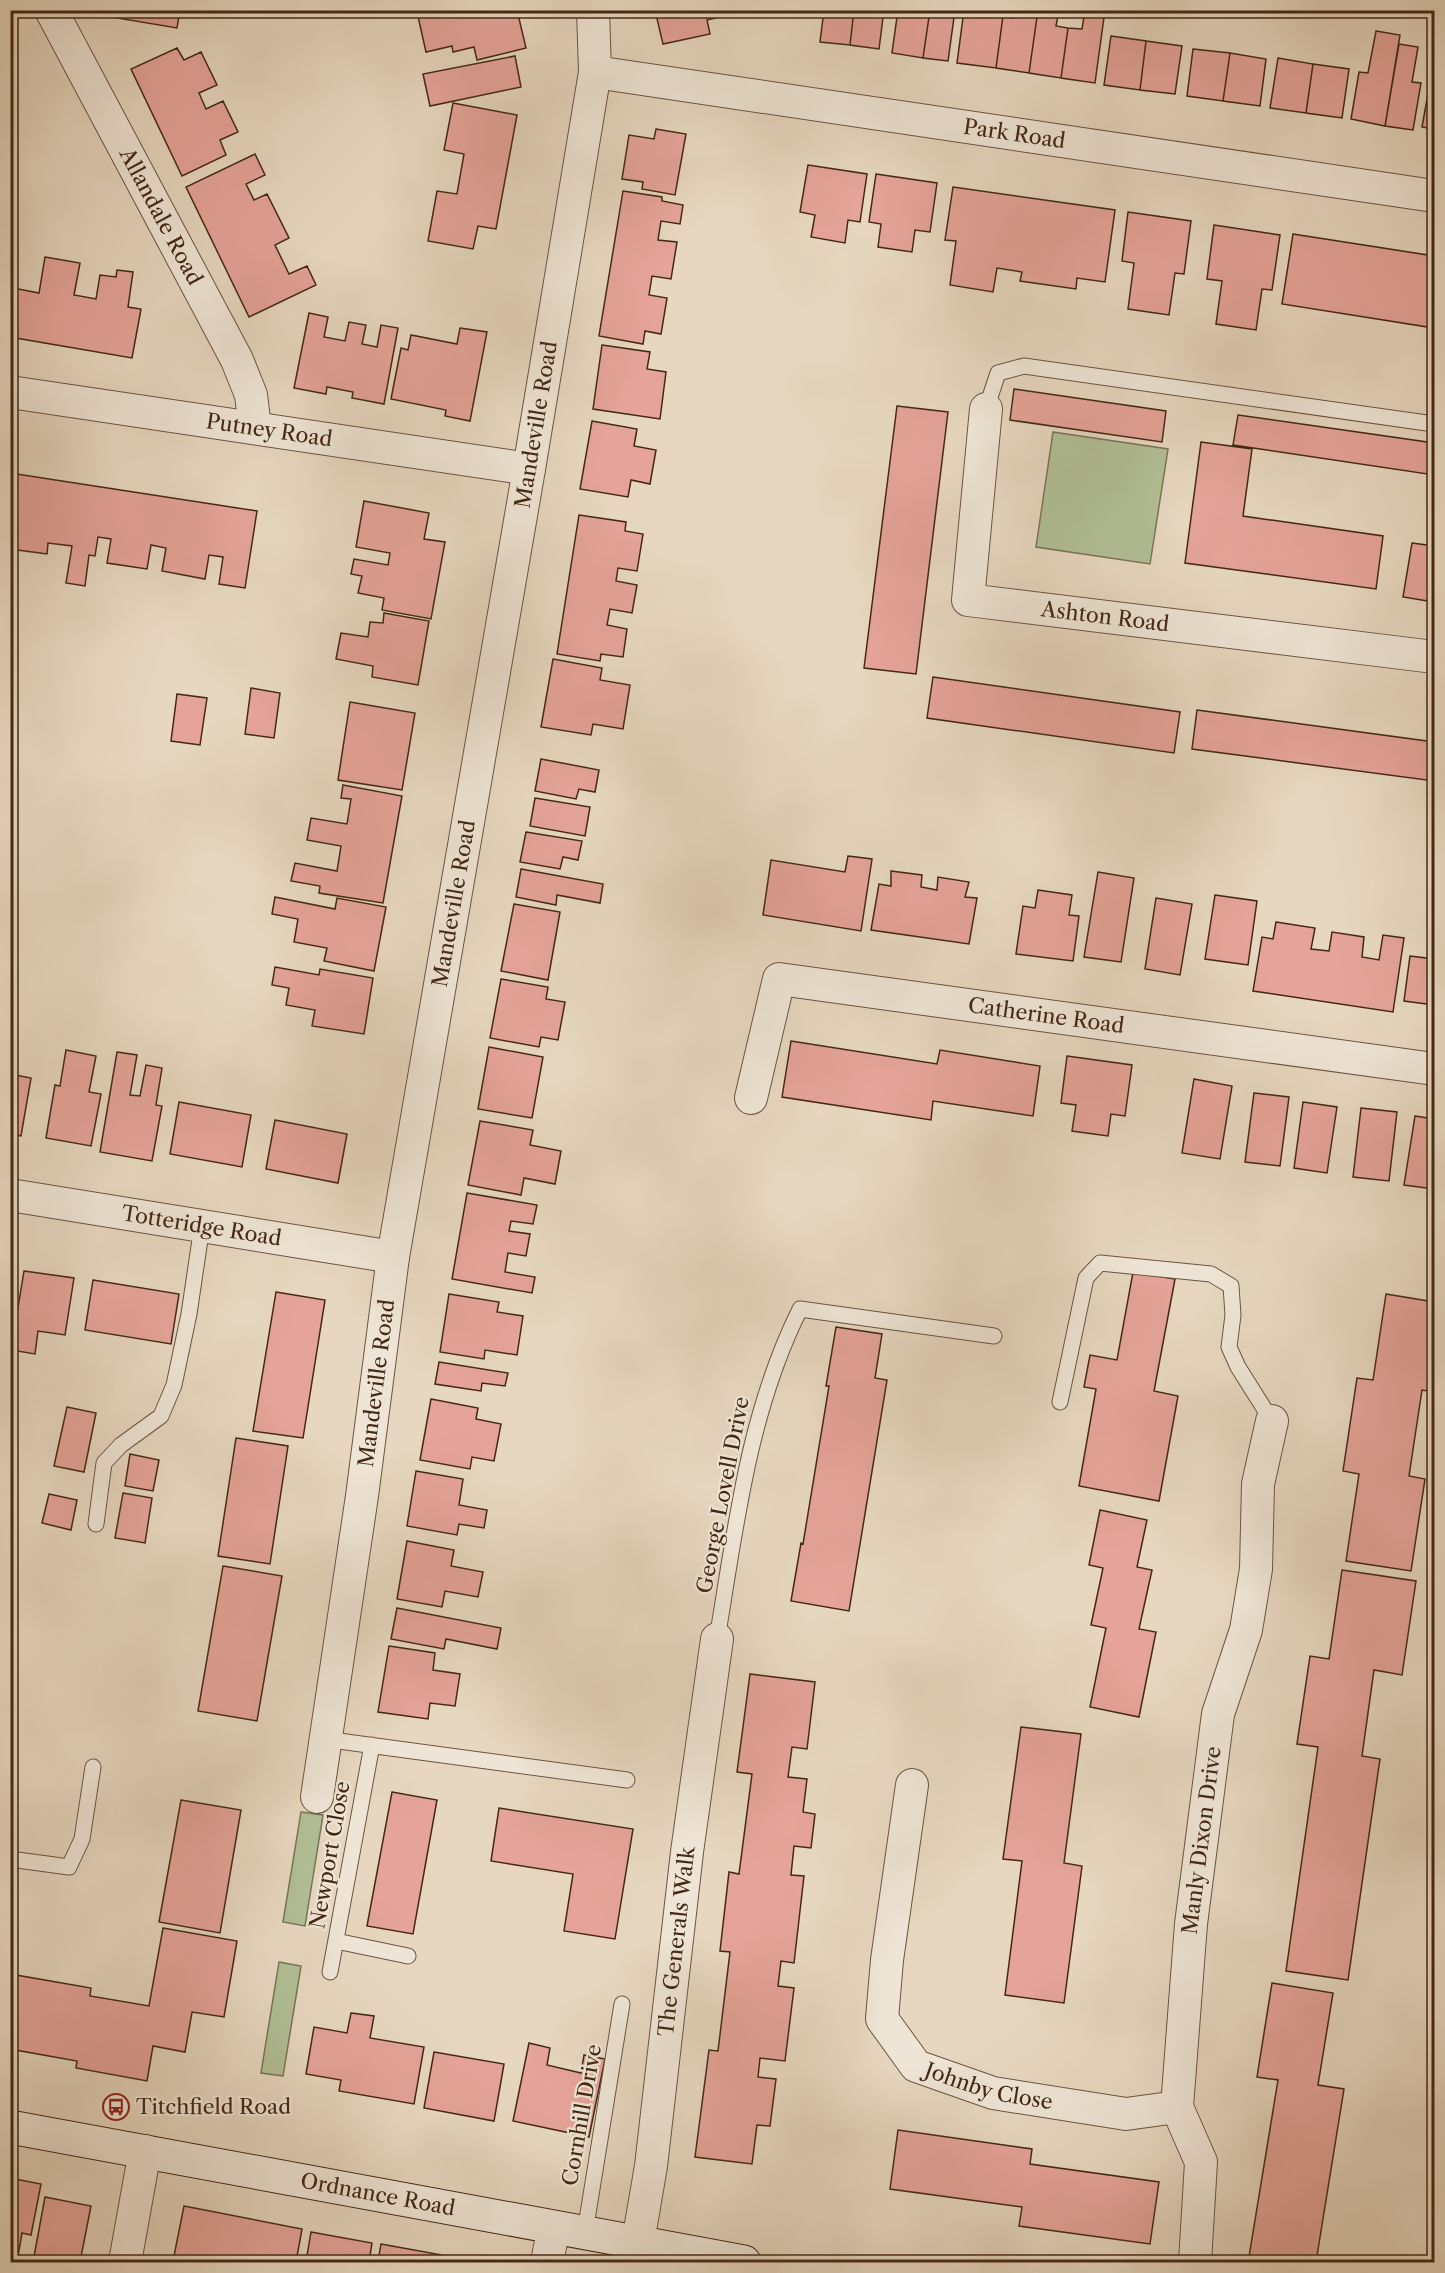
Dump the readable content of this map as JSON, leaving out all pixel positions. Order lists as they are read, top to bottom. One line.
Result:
{"streets":{"street":["Park Road","Allandale Road","Mandeville Road","Putney Road","Ashton Road","Catherine Road","Totteridge Road","Manly Dixon Drive","The Generals Walk","Johnby Close","Ordnance Road"],"lane":["George Lovell Drive","Newport Close","Cornhill Drive"]},"crossings":[["Park Road","Mandeville Road"],["Allandale Road","Putney Road"],["Mandeville Road","Putney Road"],["Mandeville Road","Totteridge Road"],["George Lovell Drive","The Generals Walk"],["Manly Dixon Drive","Johnby Close"],["The Generals Walk","Ordnance Road"],["Cornhill Drive","Ordnance Road"]],"places":{"bus stop":["Titchfield Road"]}}
